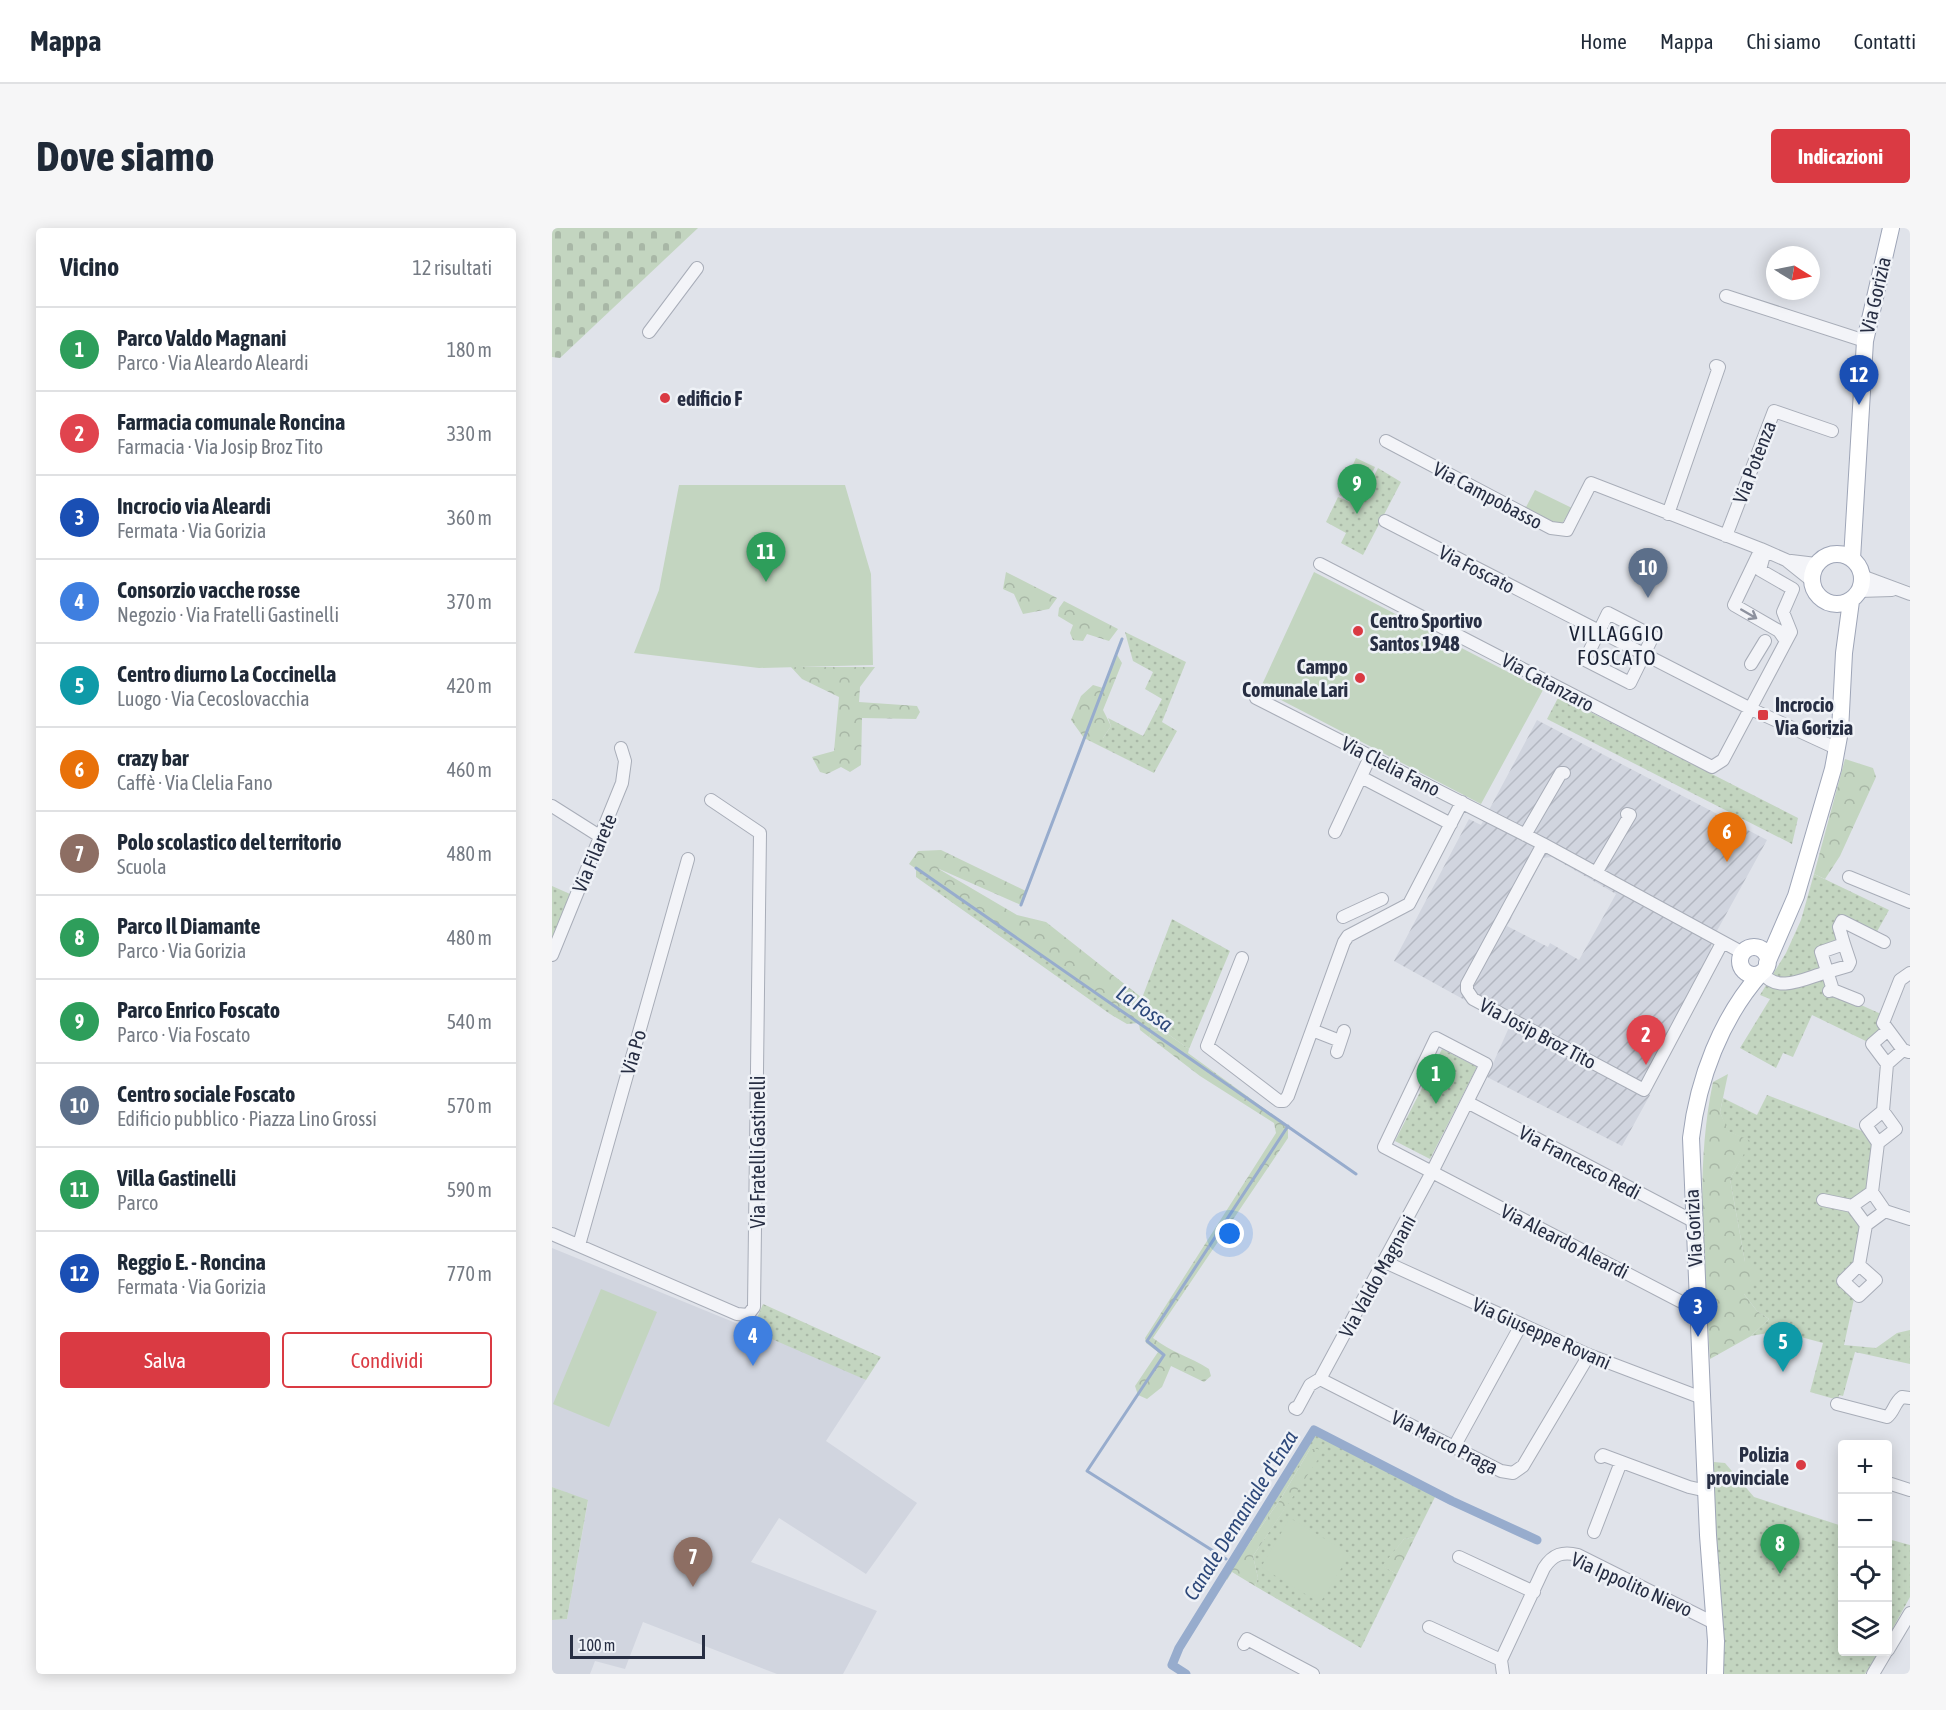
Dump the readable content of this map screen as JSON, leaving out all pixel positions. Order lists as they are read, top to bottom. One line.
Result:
{"streets":{"main road":["Via Gorizia"],"street":["Via Potenza","Via Campobasso","Via Foscato","Via Catanzaro","Via Clelia Fano","Via Filarete","Via Josip Broz Tito","Via Po","Via Fratelli Gastinelli","Via Francesco Redi","Via Aleardo Aleardi","Via Valdo Magnani","Via Giuseppe Rovani","Via Marco Praga","Via Ippolito Nievo"]},"crossings":[["Via Gorizia","Via Campobasso"],["Via Gorizia","Via Foscato"],["Via Gorizia","Via Clelia Fano"],["Via Gorizia","Via Francesco Redi"],["Via Gorizia","Via Aleardo Aleardi"],["Via Gorizia","Via Giuseppe Rovani"],["Via Gorizia","Via Ippolito Nievo"],["Via Potenza","Via Campobasso"],["Via Foscato","Via Catanzaro"],["Via Clelia Fano","Via Josip Broz Tito"],["Via Po","Via Fratelli Gastinelli"],["Via Francesco Redi","Via Aleardo Aleardi"],["Via Aleardo Aleardi","Via Valdo Magnani"],["Via Valdo Magnani","Via Giuseppe Rovani"],["Via Valdo Magnani","Via Marco Praga"],["Via Giuseppe Rovani","Via Marco Praga"]],"districts":["VILLAGGIO FOSCATO"],"water":["La Fossa","Canale Demaniale d'Enza"],"places":{"other":["edificio F","Centro Sportivo Santos 1948","Campo Comunale Lari","Polizia provinciale"],"transit":["Incrocio Via Gorizia"]},"scale_bar":"100 m","north":"right","page":{"header":"Mappa","nav":["Home","Mappa","Chi siamo","Contatti"],"buttons":["Indicazioni",["Salva","Condividi"]],"title":"Dove siamo","heading":["Vicino","12 risultati"],"list":[{"mark":"1","name":"Parco Valdo Magnani","note":"Parco · Via Aleardo Aleardi","value":"180 m"},{"mark":"2","name":"Farmacia comunale Roncina","note":"Farmacia · Via Josip Broz Tito","value":"330 m"},{"mark":"3","name":"Incrocio via Aleardi","note":"Fermata · Via Gorizia","value":"360 m"},{"mark":"4","name":"Consorzio vacche rosse","note":"Negozio · Via Fratelli Gastinelli","value":"370 m"},{"mark":"5","name":"Centro diurno La Coccinella","note":"Luogo · Via Cecoslovacchia","value":"420 m"},{"mark":"6","name":"crazy bar","note":"Caffè · Via Clelia Fano","value":"460 m"},{"mark":"7","name":"Polo scolastico del territorio","note":"Scuola","value":"480 m"},{"mark":"8","name":"Parco Il Diamante","note":"Parco · Via Gorizia","value":"480 m"},{"mark":"9","name":"Parco Enrico Foscato","note":"Parco · Via Foscato","value":"540 m"},{"mark":"10","name":"Centro sociale Foscato","note":"Edificio pubblico · Piazza Lino Grossi","value":"570 m"},{"mark":"11","name":"Villa Gastinelli","note":"Parco","value":"590 m"},{"mark":"12","name":"Reggio E. - Roncina","note":"Fermata · Via Gorizia","value":"770 m"}],"pins":["12","9","11","10","6","2","1","3","4","5","8","7"],"map_buttons":["+","−"],"scale":"100 m"}}
